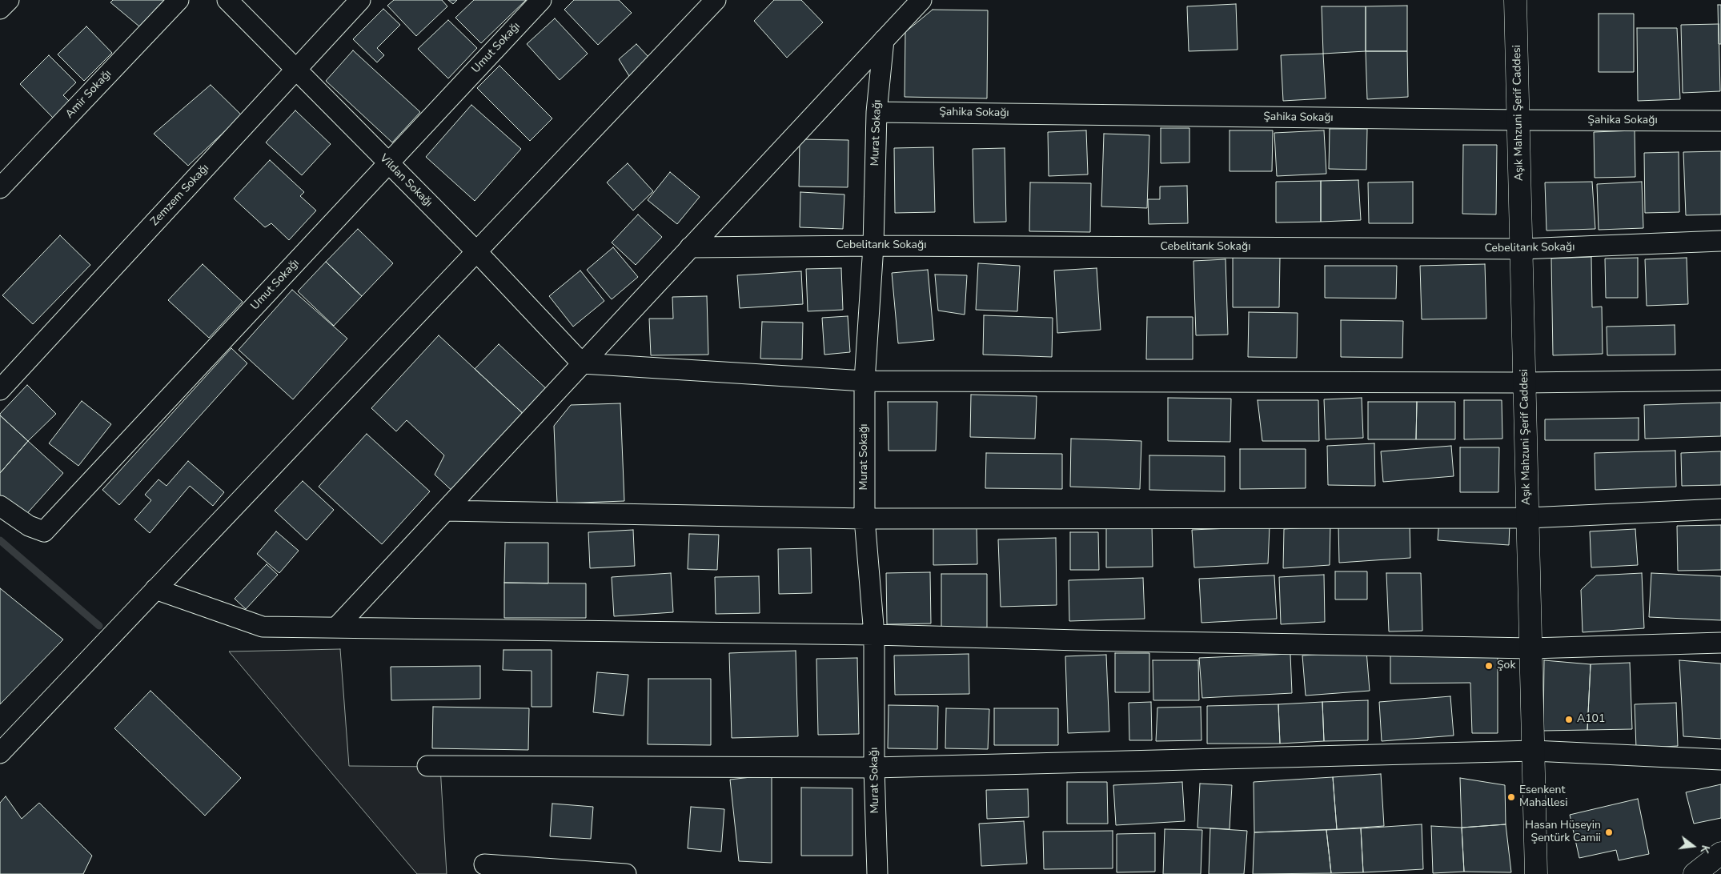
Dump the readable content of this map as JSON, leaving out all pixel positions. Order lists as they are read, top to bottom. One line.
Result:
{"streets":{"main road":["Aşık Mahzuni Şerif Caddesi"],"street":["Umut Sokağı","Amir Sokağı","Şahika Sokağı","Murat Sokağı","Vildan Sokağı","Zemzem Sokağı","Cebelitarık Sokağı"]},"crossings":[["Umut Sokağı","Vildan Sokağı"],["Şahika Sokağı","Aşık Mahzuni Şerif Caddesi"],["Şahika Sokağı","Murat Sokağı"],["Aşık Mahzuni Şerif Caddesi","Cebelitarık Sokağı"],["Murat Sokağı","Cebelitarık Sokağı"],["Vildan Sokağı","Zemzem Sokağı"]],"places":["Şok","A101","Esenkent Mahallesi","Hasan Hüseyin Şentürk Camii"],"north":"right"}
